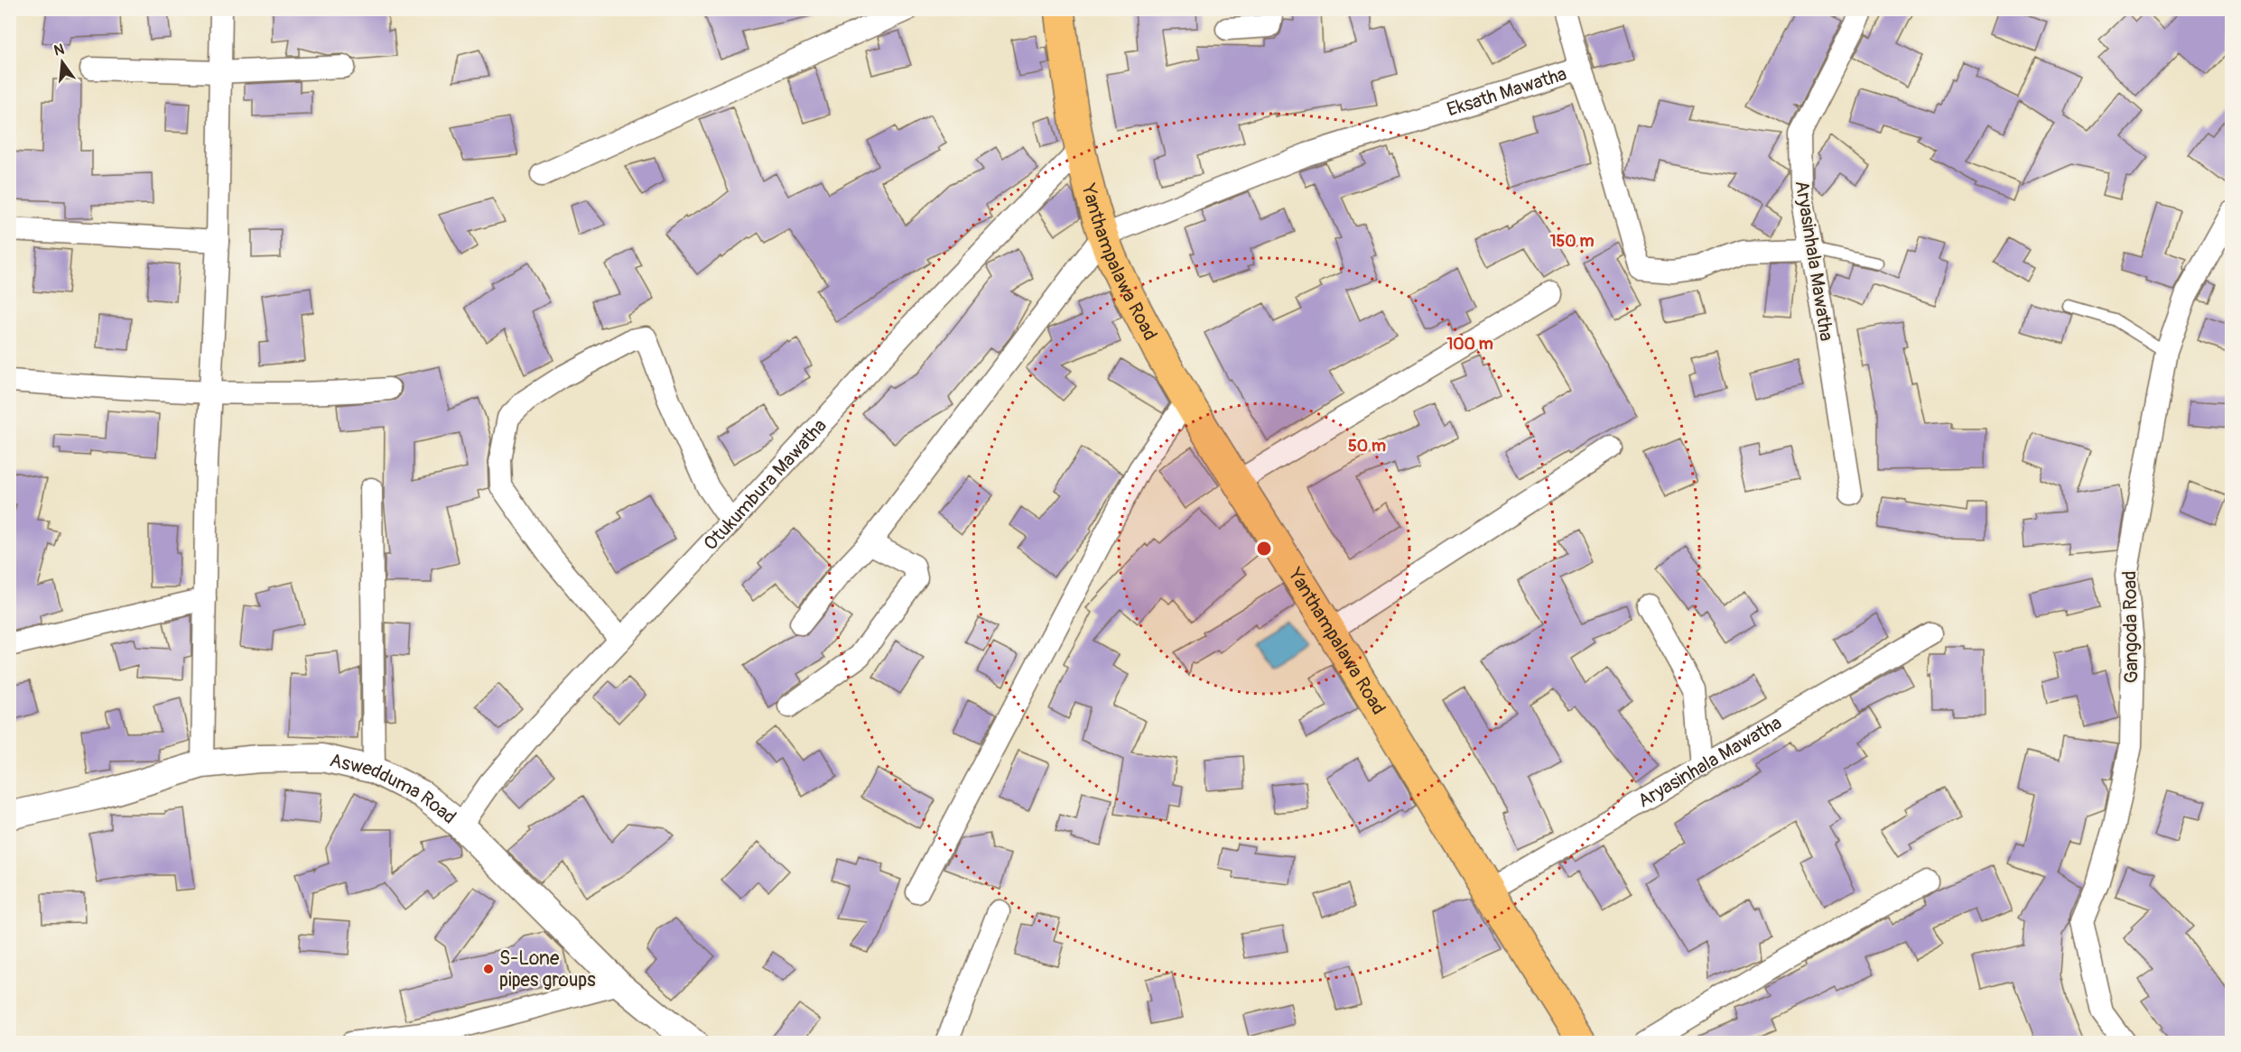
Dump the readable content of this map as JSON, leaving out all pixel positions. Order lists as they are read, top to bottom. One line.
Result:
{"streets":{"main road":["Yanthampalawa Road"],"street":["Eksath Mawatha","Aryasinhala Mawatha","Otukumbura Mawatha","Gangoda Road","Aswedduma Road"]},"crossings":[["Eksath Mawatha","Yanthampalawa Road"],["Eksath Mawatha","Aryasinhala Mawatha"],["Yanthampalawa Road","Aryasinhala Mawatha"],["Yanthampalawa Road","Otukumbura Mawatha"],["Otukumbura Mawatha","Aswedduma Road"]],"places":["S-Lone pipes groups"],"north":"top","rings":["150 m","100 m","50 m"]}
